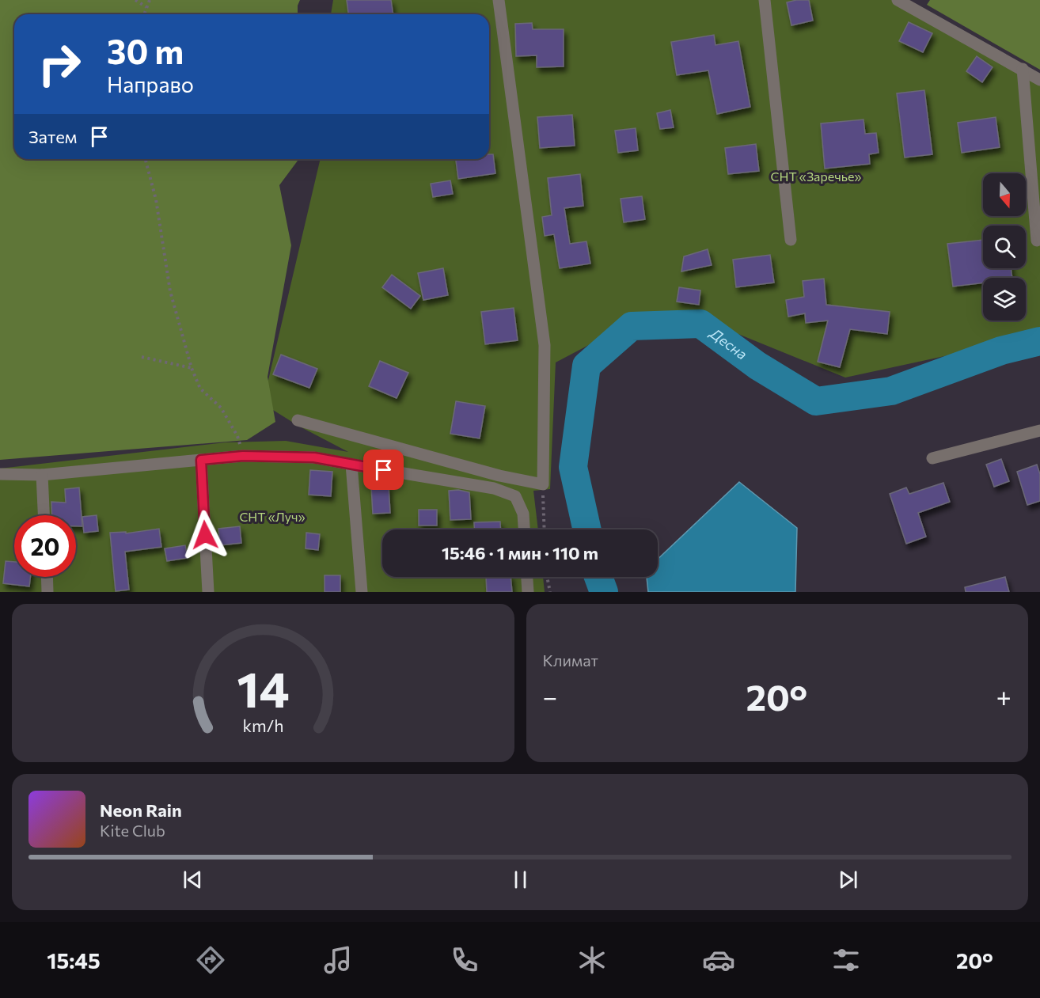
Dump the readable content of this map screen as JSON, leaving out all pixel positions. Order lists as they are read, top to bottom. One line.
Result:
{"water":["Десна"],"parks":["СНТ «Заречье»","СНТ «Луч»"],"north":"bottom","page":{"turn":["30 m","Направо"],"then":"Затем","limit":"20","trip":"15:46 · 1 мин · 110 m","tile":"Климат","heat":["−","20°","+"],"song":["Neon Rain","Kite Club"],"tabs":["15:45","20°"],"gauge":["14","km/h"]}}
